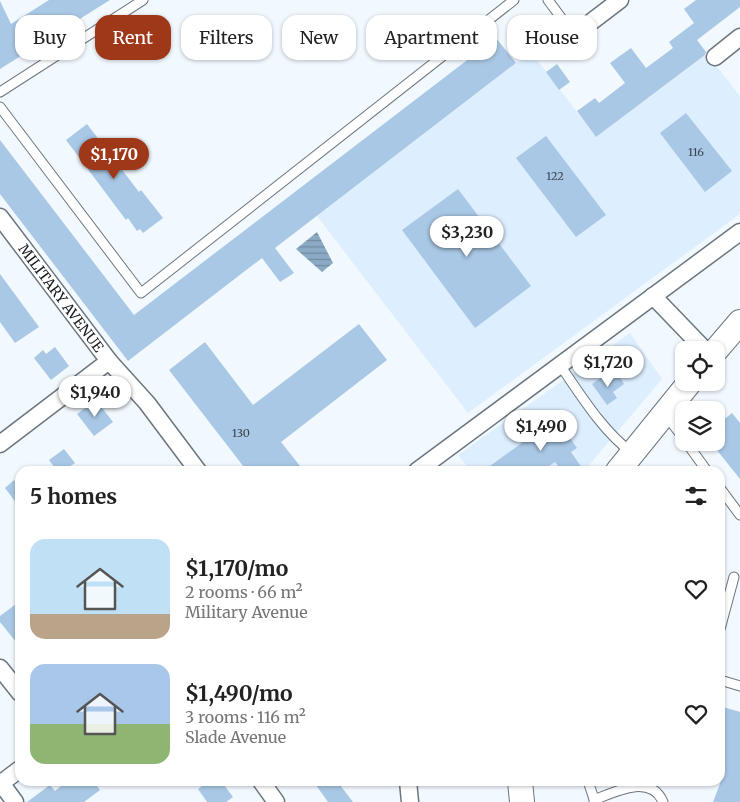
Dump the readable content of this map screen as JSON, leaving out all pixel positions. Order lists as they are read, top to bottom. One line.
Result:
{"streets":{"street":["MILITARY AVENUE"]},"house_numbers":["116","122","130"],"page":{"chip":["Buy","Rent","Filters","New","Apartment","House"],"price":["$1,170","$3,230","$1,720","$1,940","$1,490"],"heading":"5 homes","list":[{"name":"$1,170/mo","note":"2 rooms · 66 m² · Military Avenue"},{"name":"$1,490/mo","note":"3 rooms · 116 m² · Slade Avenue"}]}}
